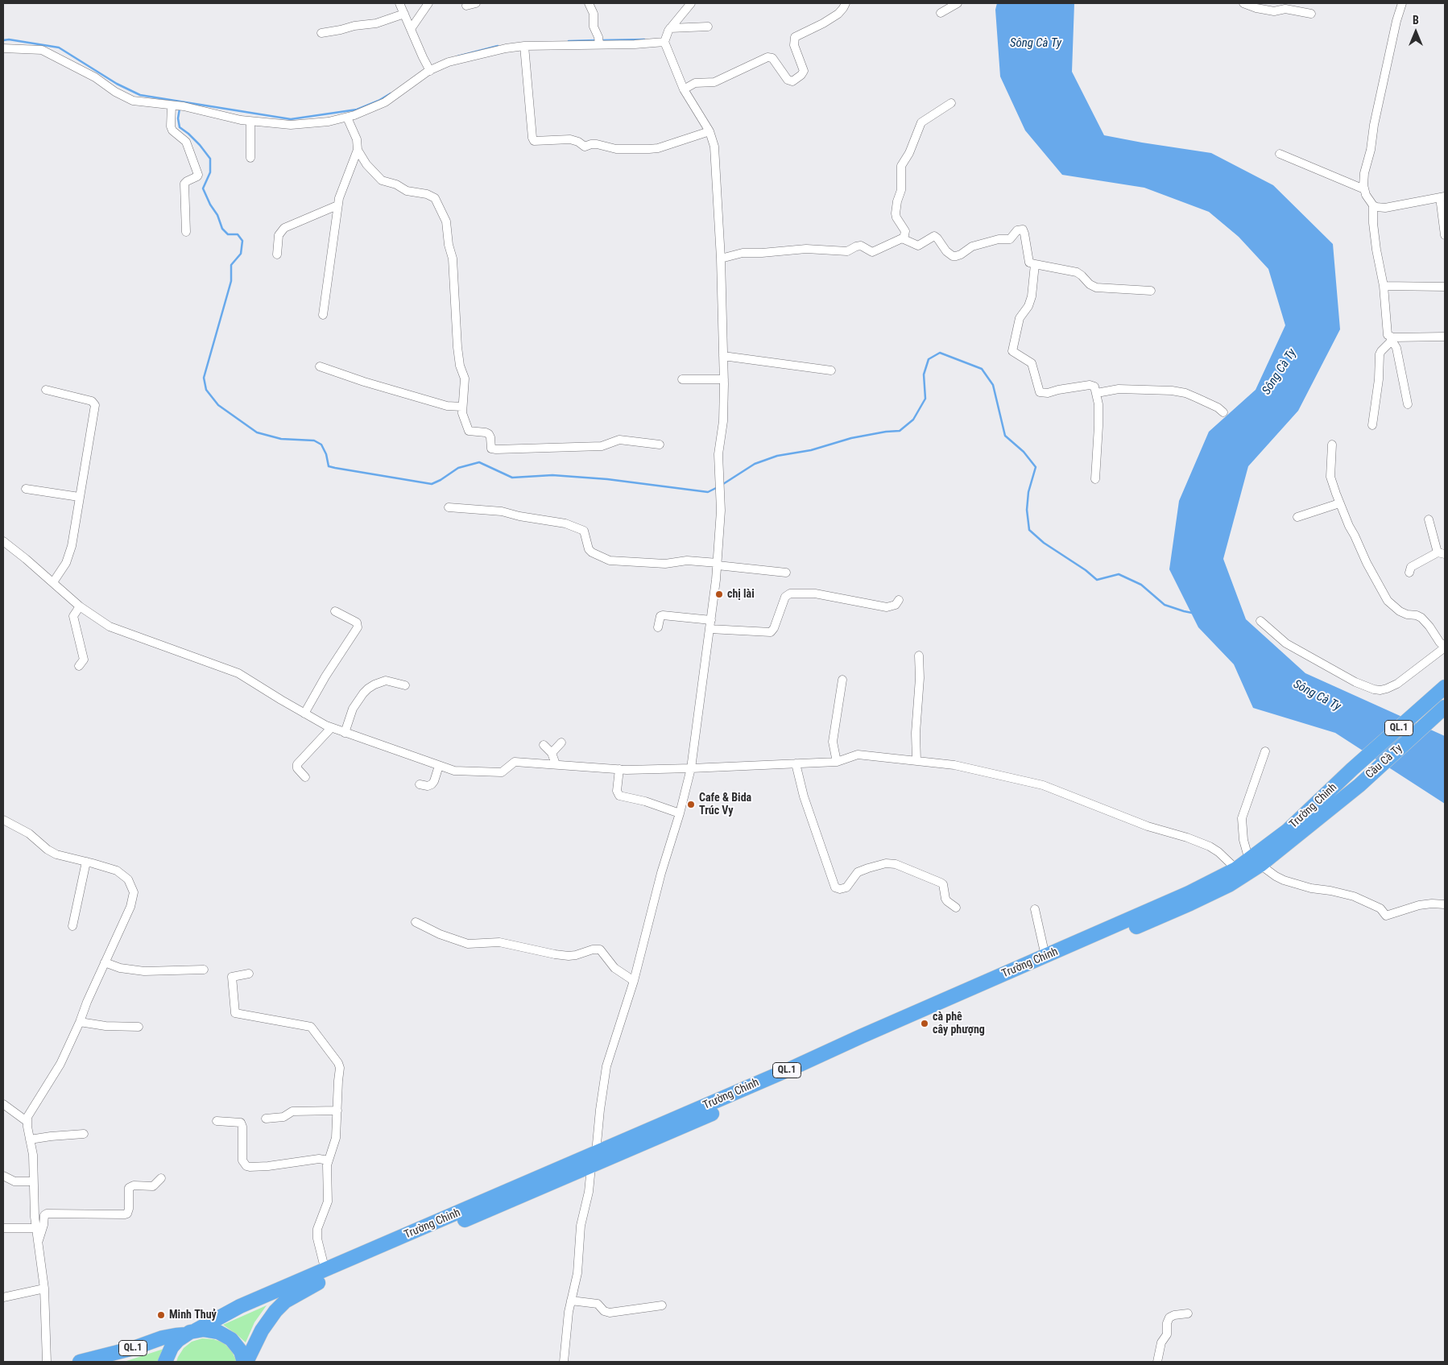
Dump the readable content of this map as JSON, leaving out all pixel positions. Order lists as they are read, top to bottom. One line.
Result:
{"streets":{"highway":["QL.1","Cầu Cà Ty","Trường Chinh"]},"crossings":[["QL.1","Trường Chinh"],["Cầu Cà Ty","Trường Chinh"]],"water":["Sông Cà Ty"],"places":["chị lài","Cafe & Bida Trúc Vy","cà phê cây phượng","Minh Thuỷ"],"north":"top"}
